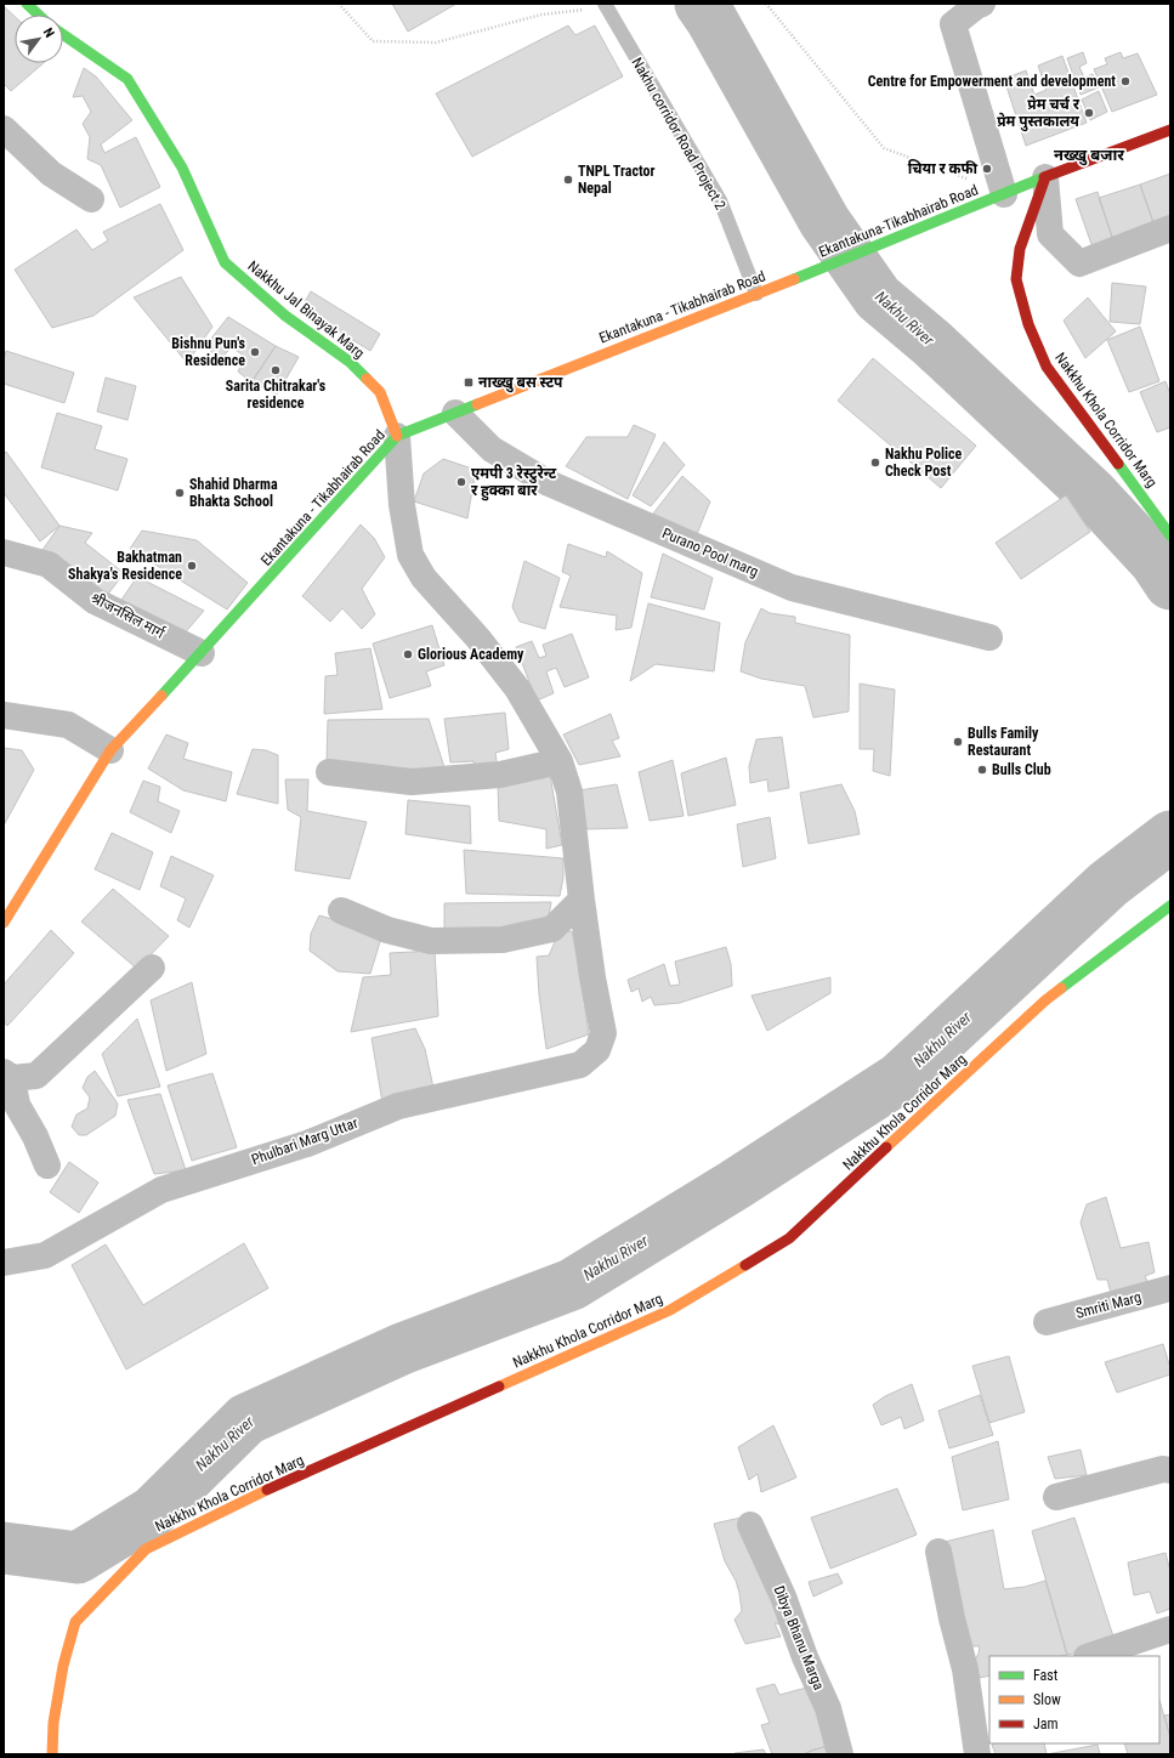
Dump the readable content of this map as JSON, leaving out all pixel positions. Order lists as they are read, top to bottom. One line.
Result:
{"streets":{"street":["Ekantakuna-Tikabhairab Road","Ekantakuna - Tikabhairab Road","Nakkhu Jal Binayak Marg","Nakkhu Khola Corridor Marg","Purano Pool marg","श्रीजनसिल मार्ग","Phulbari Marg Uttar","Smriti Marg","Dibya Bhanu Marga"],"lane":["Nakhu corridor Road Project 2"]},"crossings":[["Nakhu corridor Road Project 2","Ekantakuna - Tikabhairab Road"],["Ekantakuna-Tikabhairab Road","Ekantakuna - Tikabhairab Road"],["Ekantakuna - Tikabhairab Road","Nakkhu Jal Binayak Marg"],["Ekantakuna - Tikabhairab Road","Purano Pool marg"],["Ekantakuna - Tikabhairab Road","श्रीजनसिल मार्ग"]],"districts":["नख्खु बजार"],"water":["Nakhu River"],"places":{"other":["Centre for Empowerment and development","प्रेम चर्च र प्रेम पुस्तकालय","चिया र कफी","TNPL Tractor Nepal","Bishnu Pun's Residence","Sarita Chitrakar's residence","Nakhu Police Check Post","एमपी 3 रेस्टुरेन्ट र हुक्का बार","Shahid Dharma Bhakta School","Bakhatman Shakya's Residence","Glorious Academy","Bulls Family Restaurant","Bulls Club"],"transit":["नाख्खु बस स्टप"]},"legend":["Fast","Slow","Jam"],"north":"top right"}
